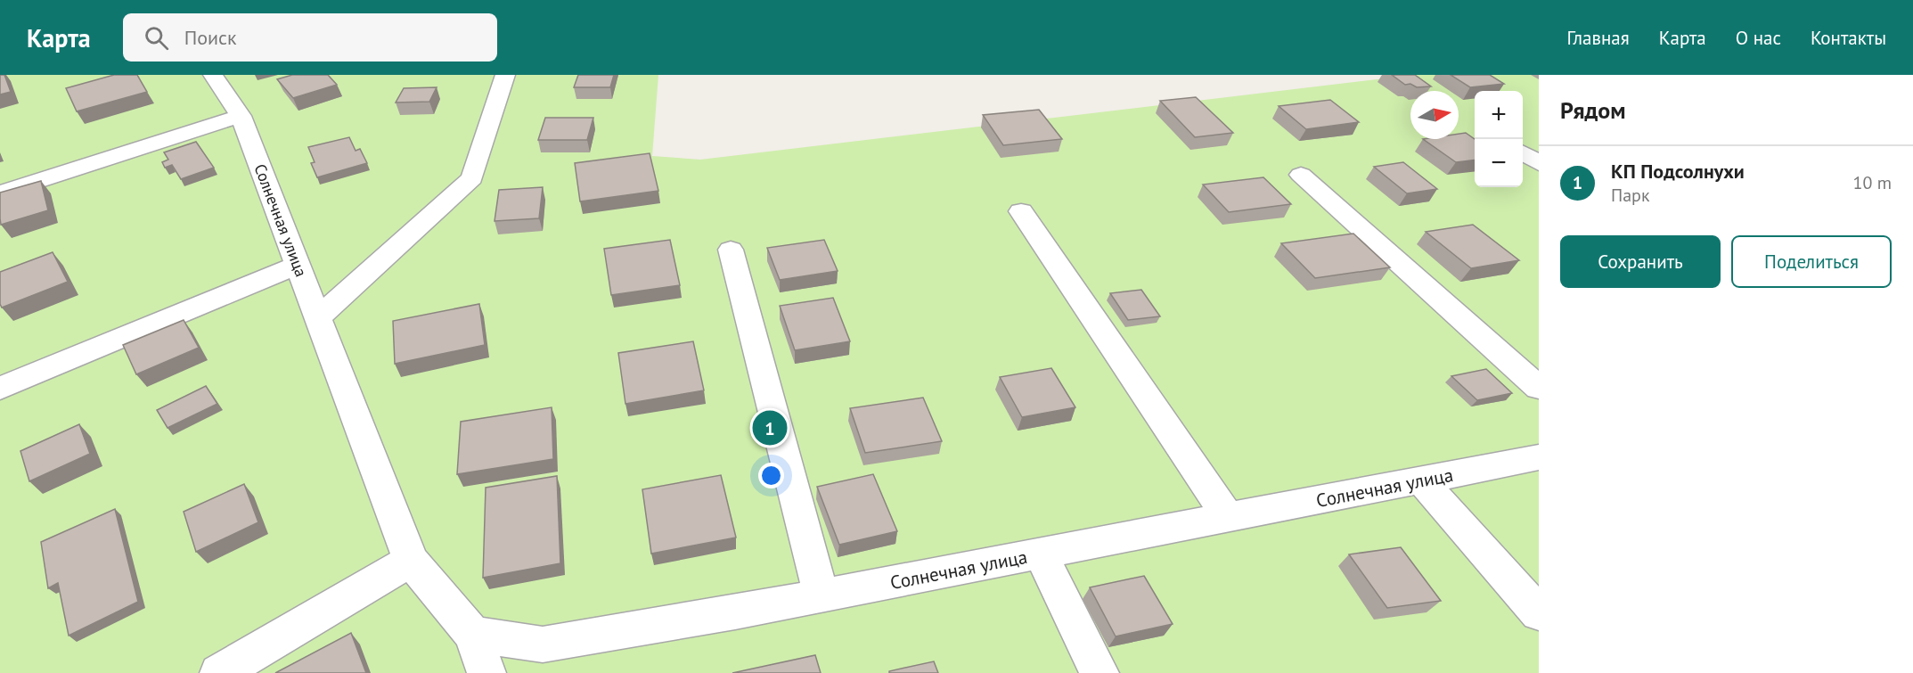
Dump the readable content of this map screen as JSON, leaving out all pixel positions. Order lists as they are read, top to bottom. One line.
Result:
{"streets":{"street":["Солнечная улица"]},"north":"right","page":{"header":"Карта","search":"Поиск","nav":["Главная","Карта","О нас","Контакты"],"heading":"Рядом","map_buttons":["+","−"],"list":[{"mark":"1","name":"КП Подсолнухи","note":"Парк","value":"10 m"}],"buttons":["Сохранить","Поделиться"],"pins":"1"}}
